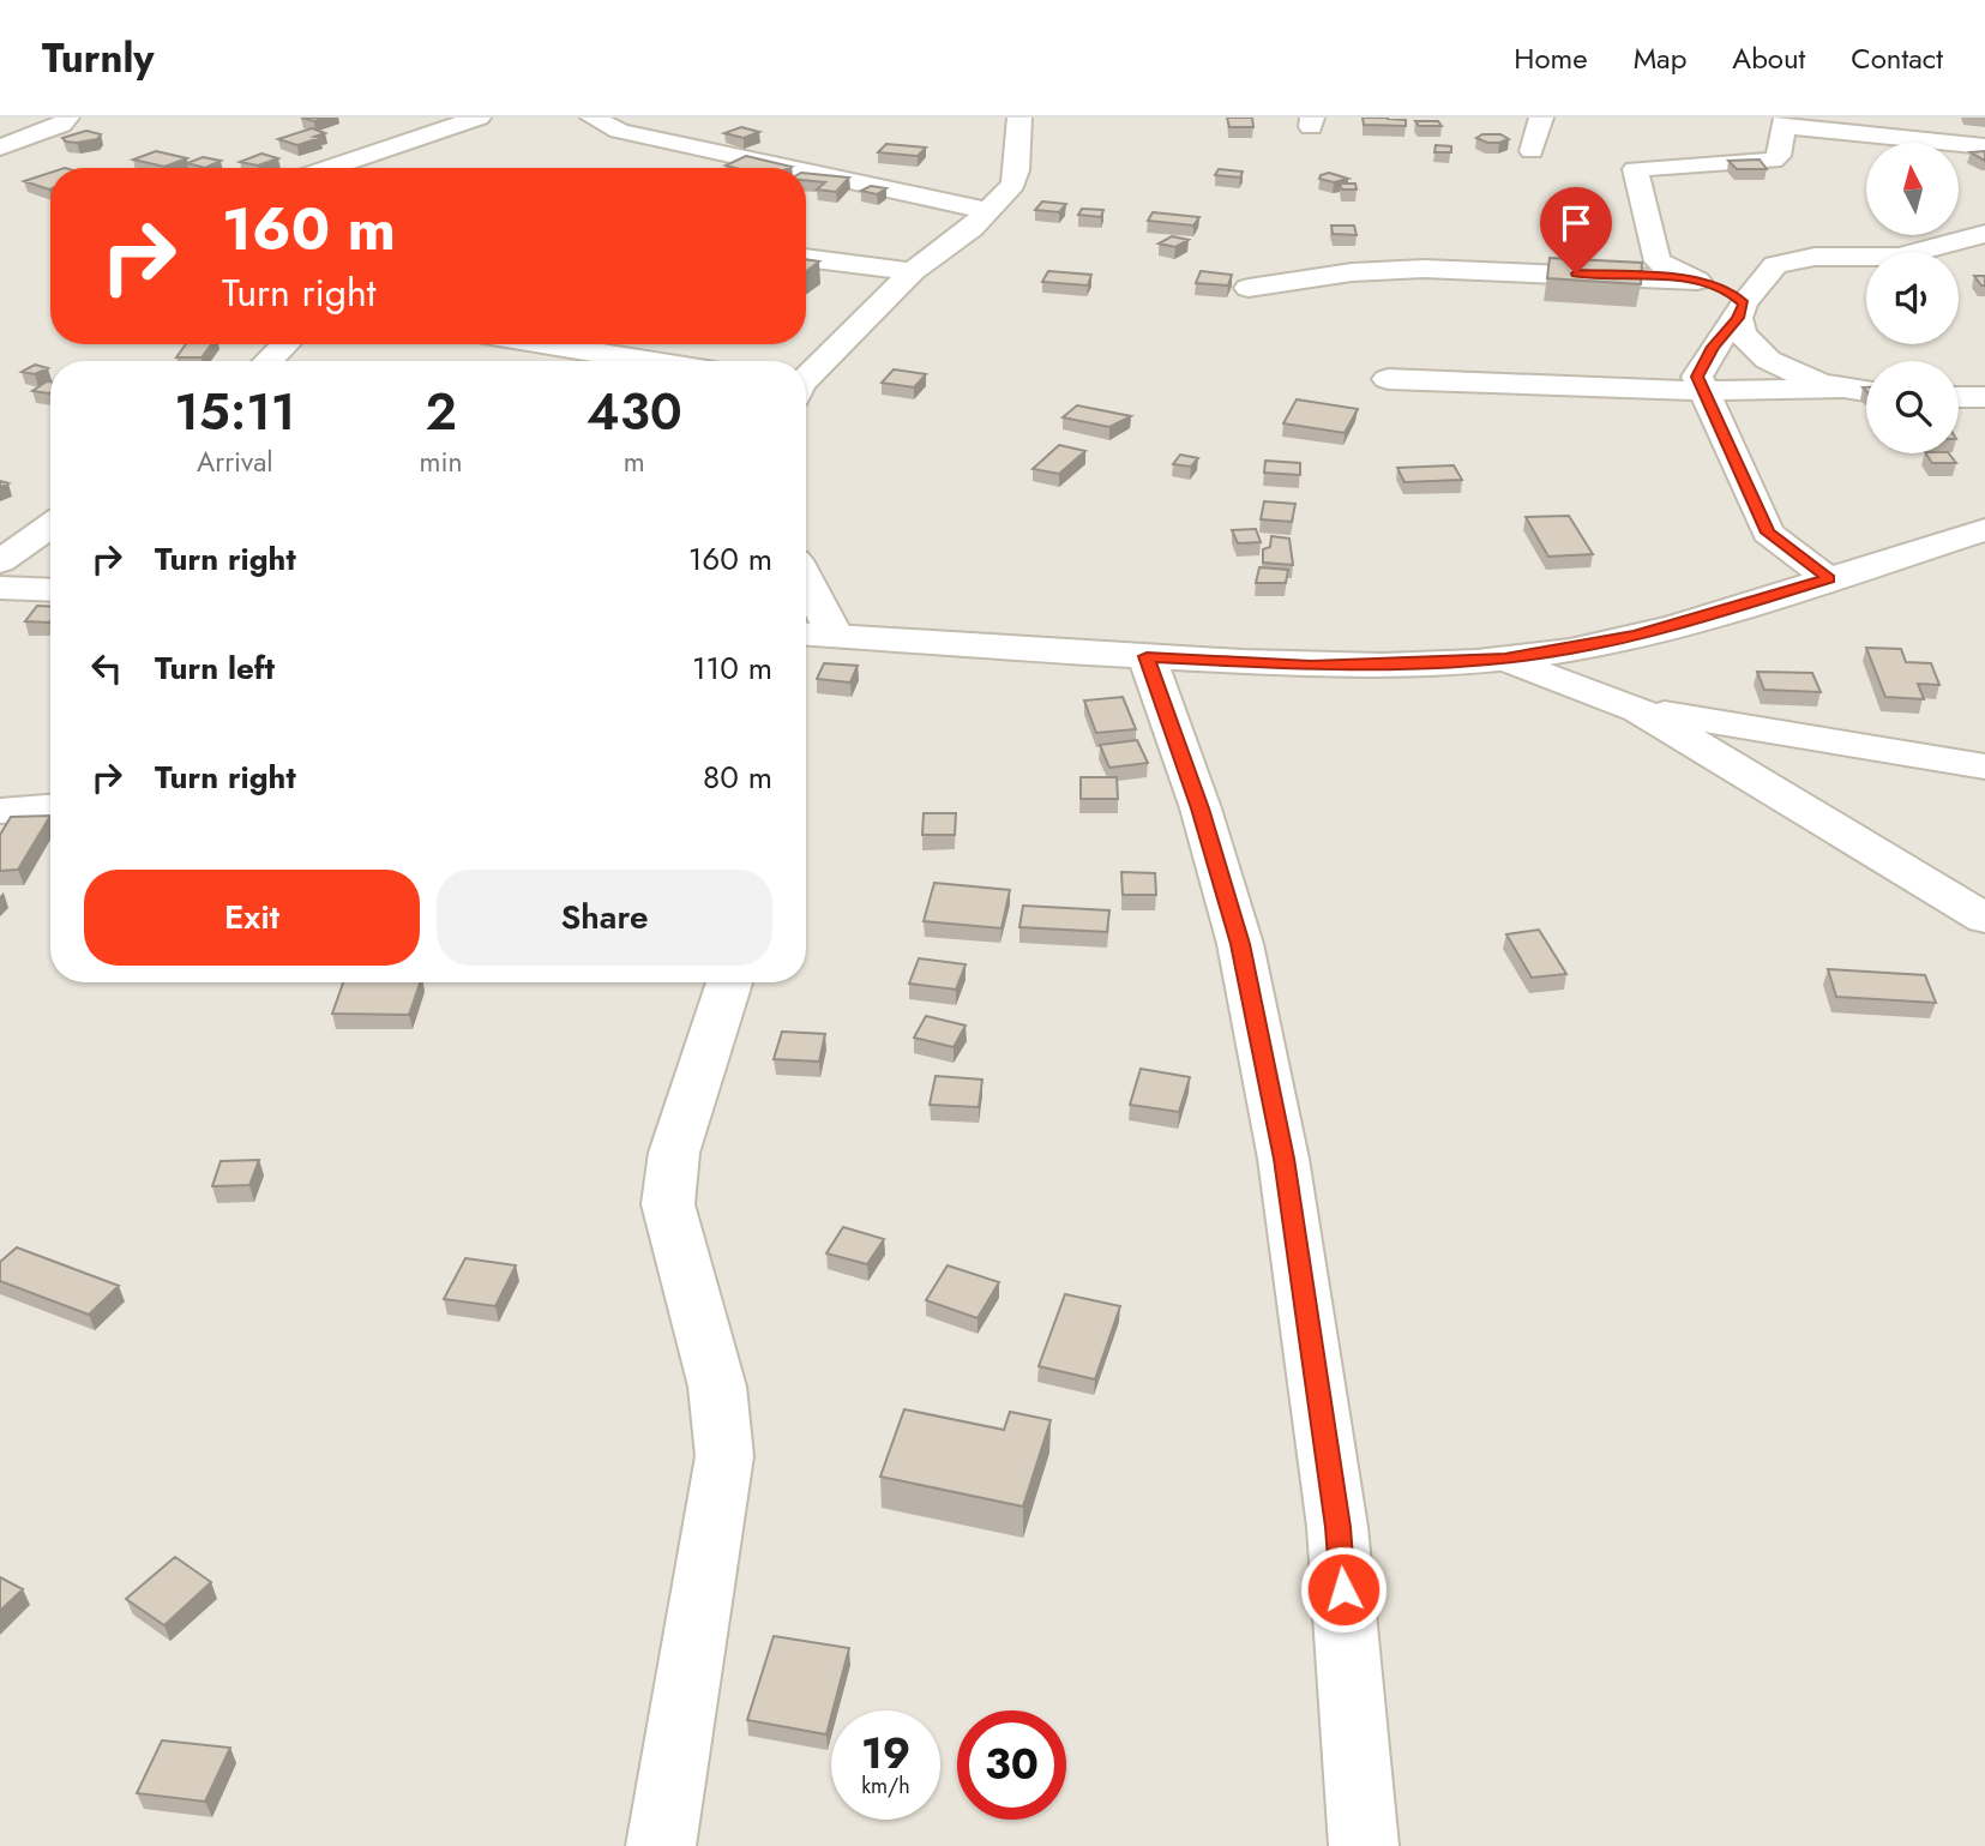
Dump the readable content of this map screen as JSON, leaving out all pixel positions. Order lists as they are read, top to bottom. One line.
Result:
{"north":"top","page":{"header":"Turnly","nav":["Home","Map","About","Contact"],"turn":["160 m","Turn right"],"eta":["15:11","Arrival","2","min","430","m"],"list":[{"name":"Turn right","value":"160 m"},{"name":"Turn left","value":"110 m"},{"name":"Turn right","value":"80 m"}],"buttons":["Exit","Share"],"speed":"19 km/h","limit":"30"}}
